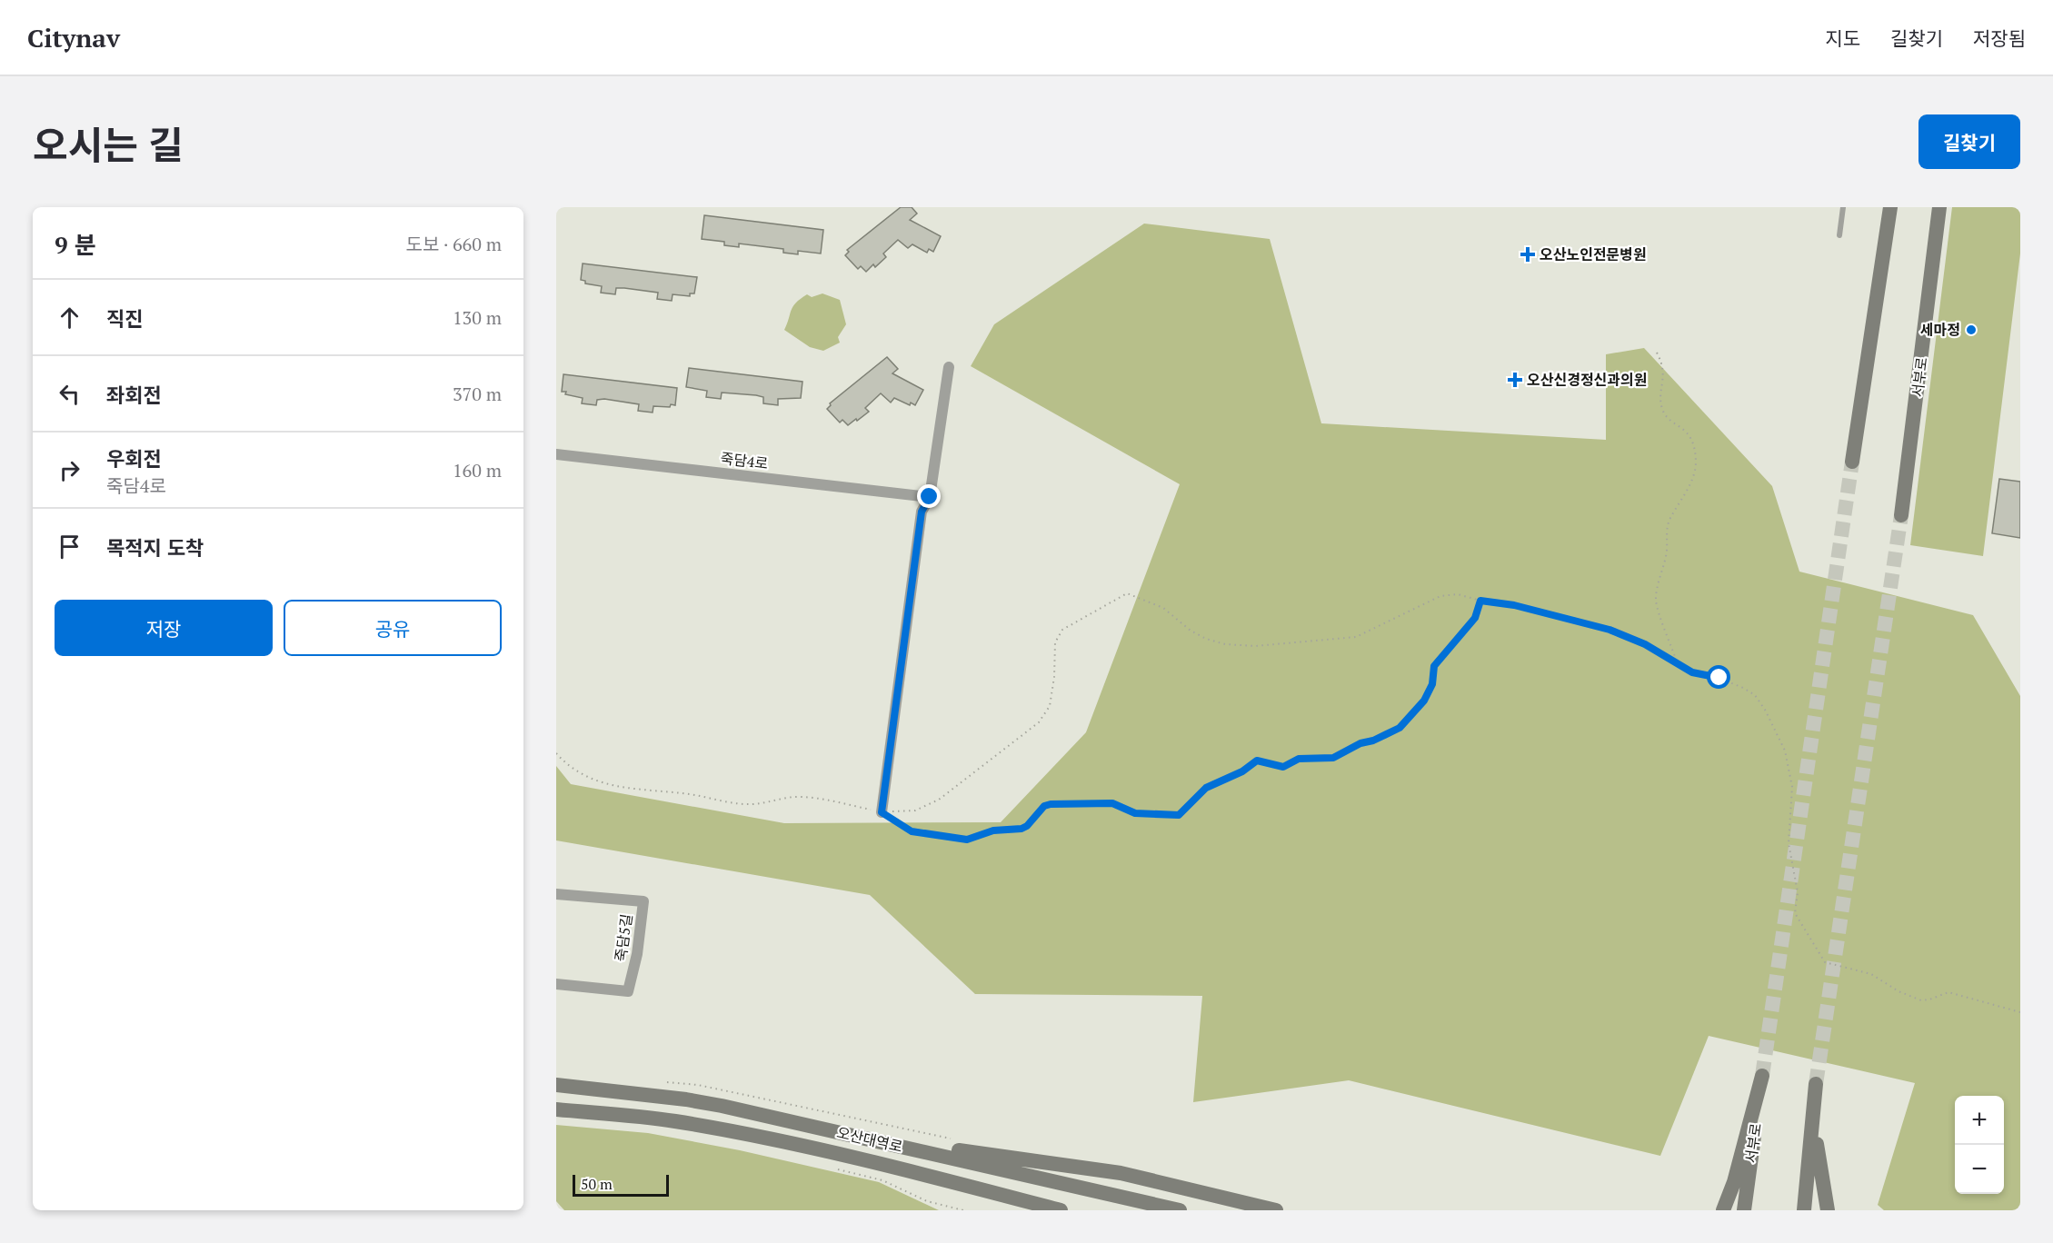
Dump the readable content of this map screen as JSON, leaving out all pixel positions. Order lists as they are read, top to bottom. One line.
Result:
{"streets":{"main road":["서부로","오산대역로"],"street":["죽담4로","죽담5길"]},"places":{"health":["오산노인전문병원","오산신경정신과의원"],"other":["세마정"]},"scale_bar":"50 m","page":{"header":"Citynav","nav":["지도","길찾기","저장됨"],"title":"오시는 길","buttons":["길찾기",["저장","공유"]],"heading":["9 분","도보 · 660 m"],"list":[["직진","130 m"],["좌회전","370 m"],["우회전","죽담4로","160 m"],"목적지 도착"],"map_buttons":["+","−"],"scale":"50 m"}}
